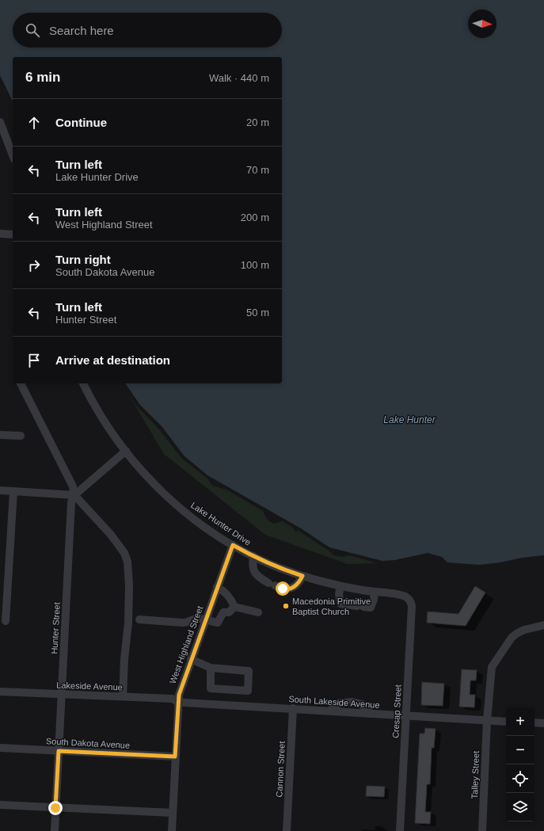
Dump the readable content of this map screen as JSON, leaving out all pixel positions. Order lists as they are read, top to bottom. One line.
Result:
{"streets":{"street":["Lake Hunter Drive","Hunter Street","West Highland Street","Lakeside Avenue","South Lakeside Avenue","Cresap Street","South Dakota Avenue","Cannon Street","Talley Street"]},"crossings":[["Lake Hunter Drive","West Highland Street"],["Lake Hunter Drive","Cresap Street"],["Hunter Street","Lakeside Avenue"],["Hunter Street","South Dakota Avenue"],["West Highland Street","Lakeside Avenue"],["West Highland Street","South Lakeside Avenue"],["West Highland Street","South Dakota Avenue"],["Lakeside Avenue","South Lakeside Avenue"],["South Lakeside Avenue","Cresap Street"],["South Lakeside Avenue","Cannon Street"],["South Lakeside Avenue","Talley Street"]],"water":["Lake Hunter"],"places":["Macedonia Primitive Baptist Church"],"north":"right","page":{"search":"Search here","heading":["6 min","Walk · 440 m"],"list":[["Continue","20 m"],["Turn left","Lake Hunter Drive","70 m"],["Turn left","West Highland Street","200 m"],["Turn right","South Dakota Avenue","100 m"],["Turn left","Hunter Street","50 m"],"Arrive at destination"],"map_buttons":["+","−"]}}
